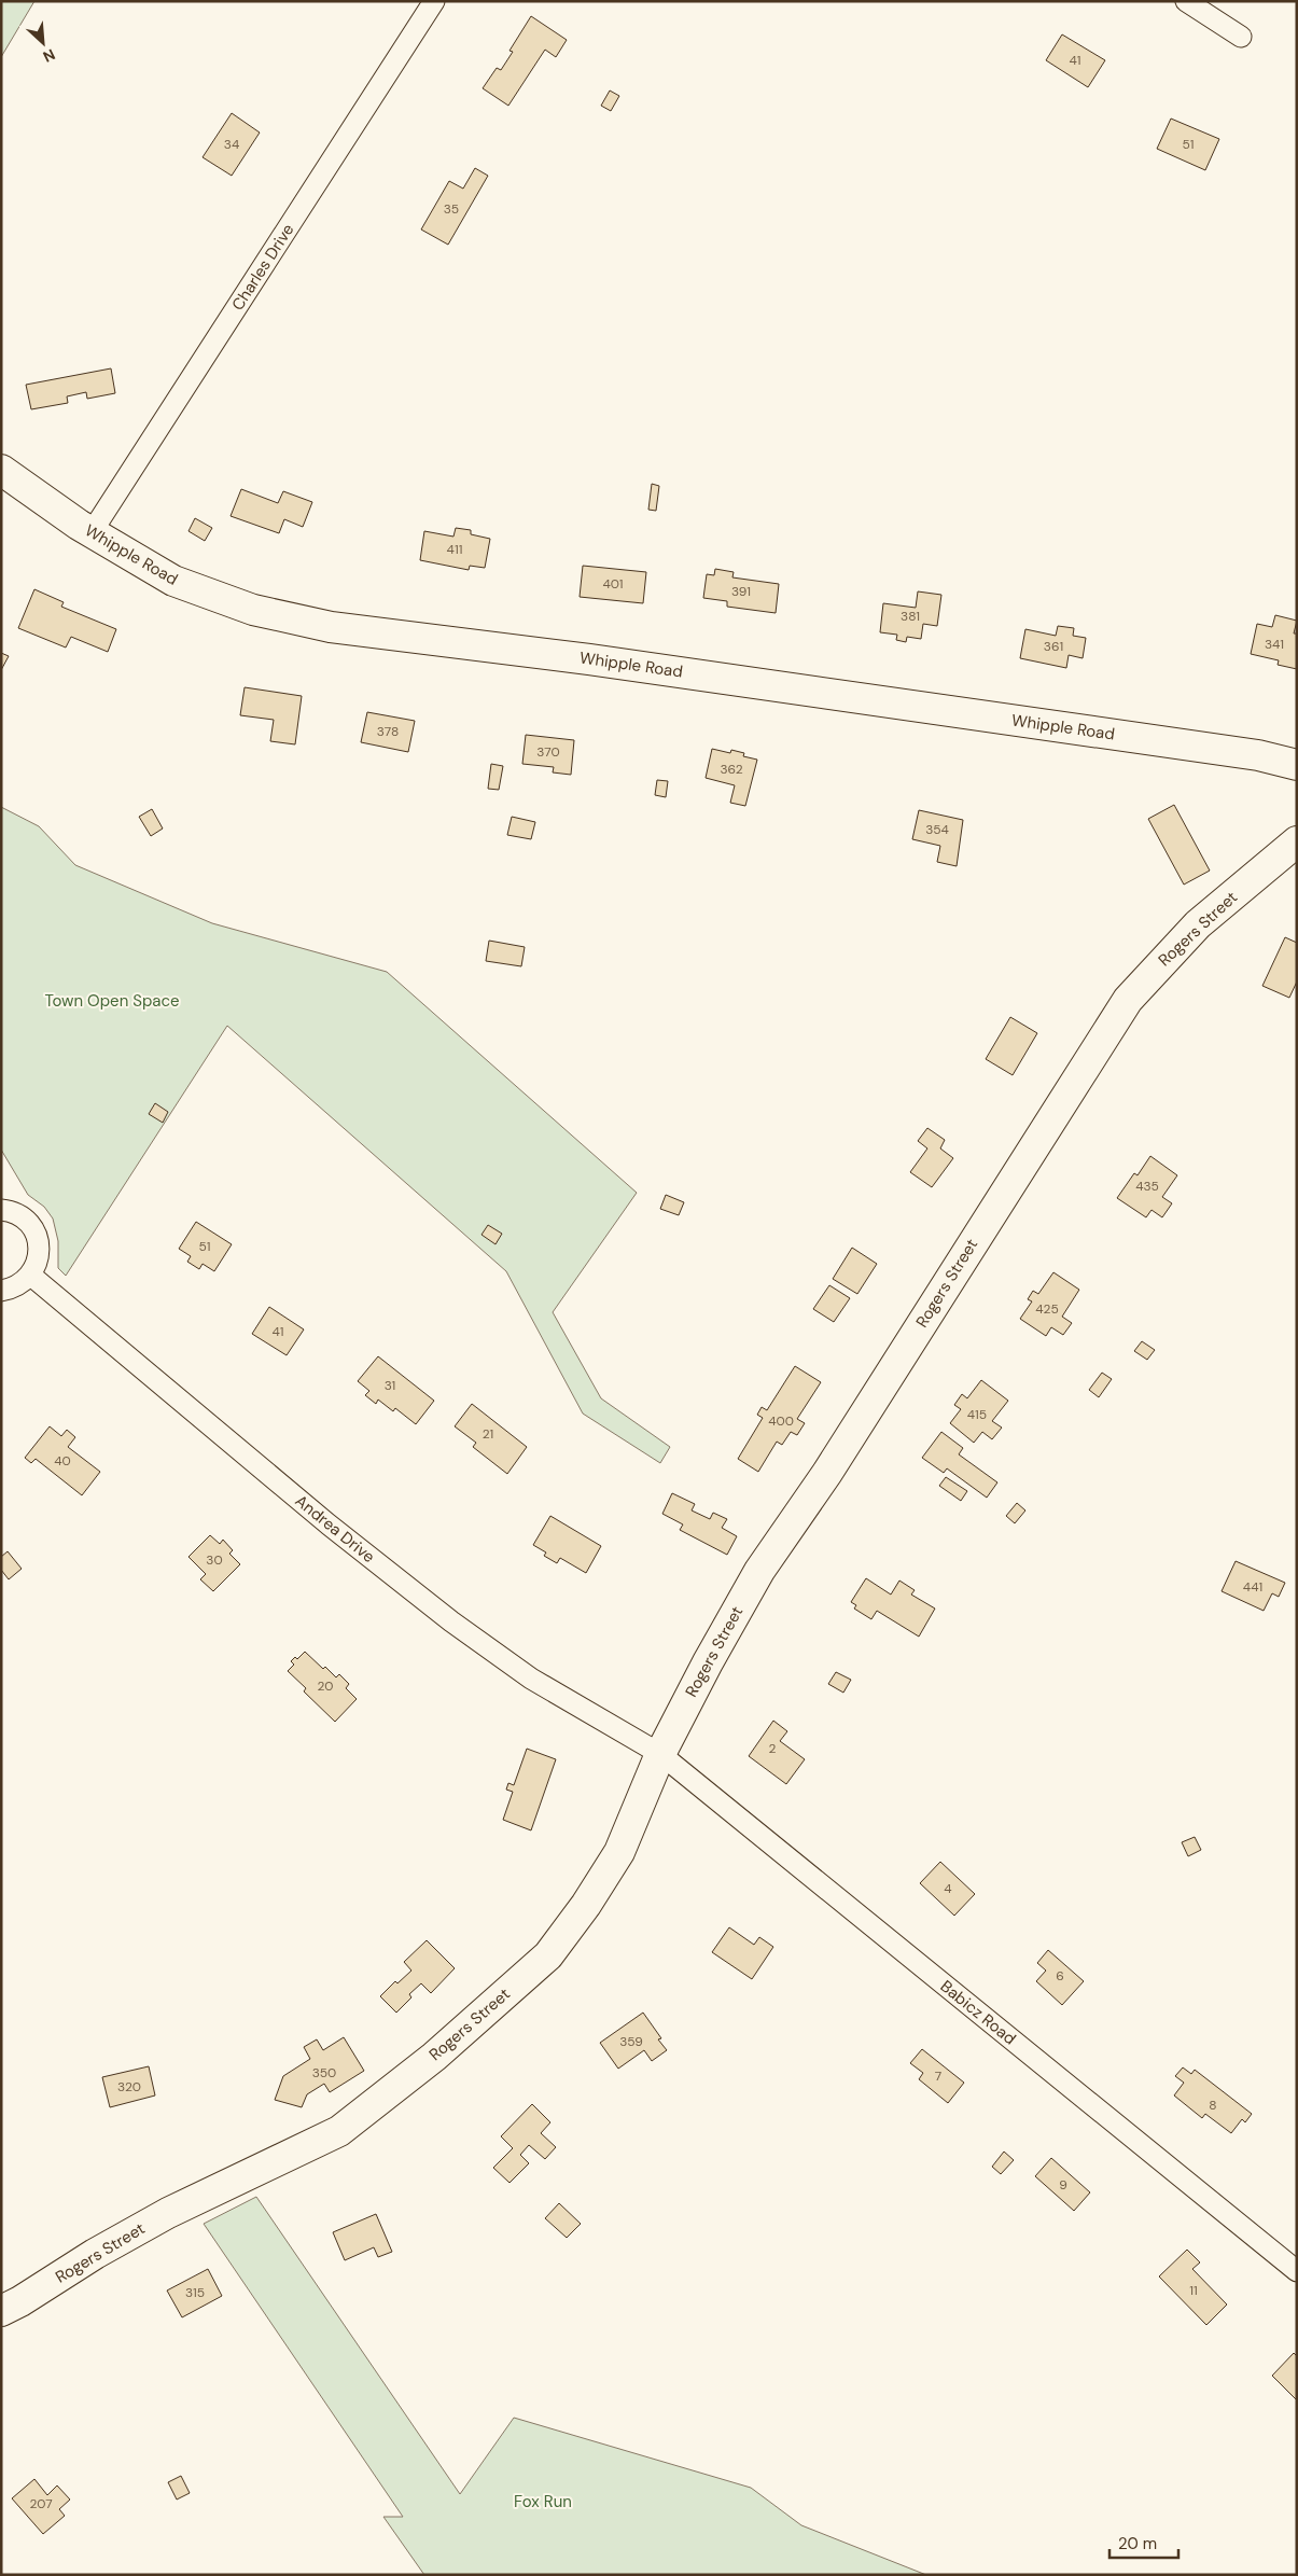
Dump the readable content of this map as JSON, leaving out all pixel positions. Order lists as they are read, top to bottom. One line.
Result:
{"streets":{"street":["Charles Drive","Whipple Road","Rogers Street","Andrea Drive","Babicz Road"]},"crossings":[["Charles Drive","Whipple Road"],["Rogers Street","Andrea Drive"],["Rogers Street","Babicz Road"],["Andrea Drive","Babicz Road"]],"parks":["Town Open Space","Fox Run"],"house_numbers":["41","34","51","35","411","401","391","381","341","361","378","370","362","354","435","51","425","41","31","415","400","21","40","30","441","20","2","4","6","359","350","7","320","8","9","11","315","207"],"scale_bar":"20 m","north":"bottom right"}
